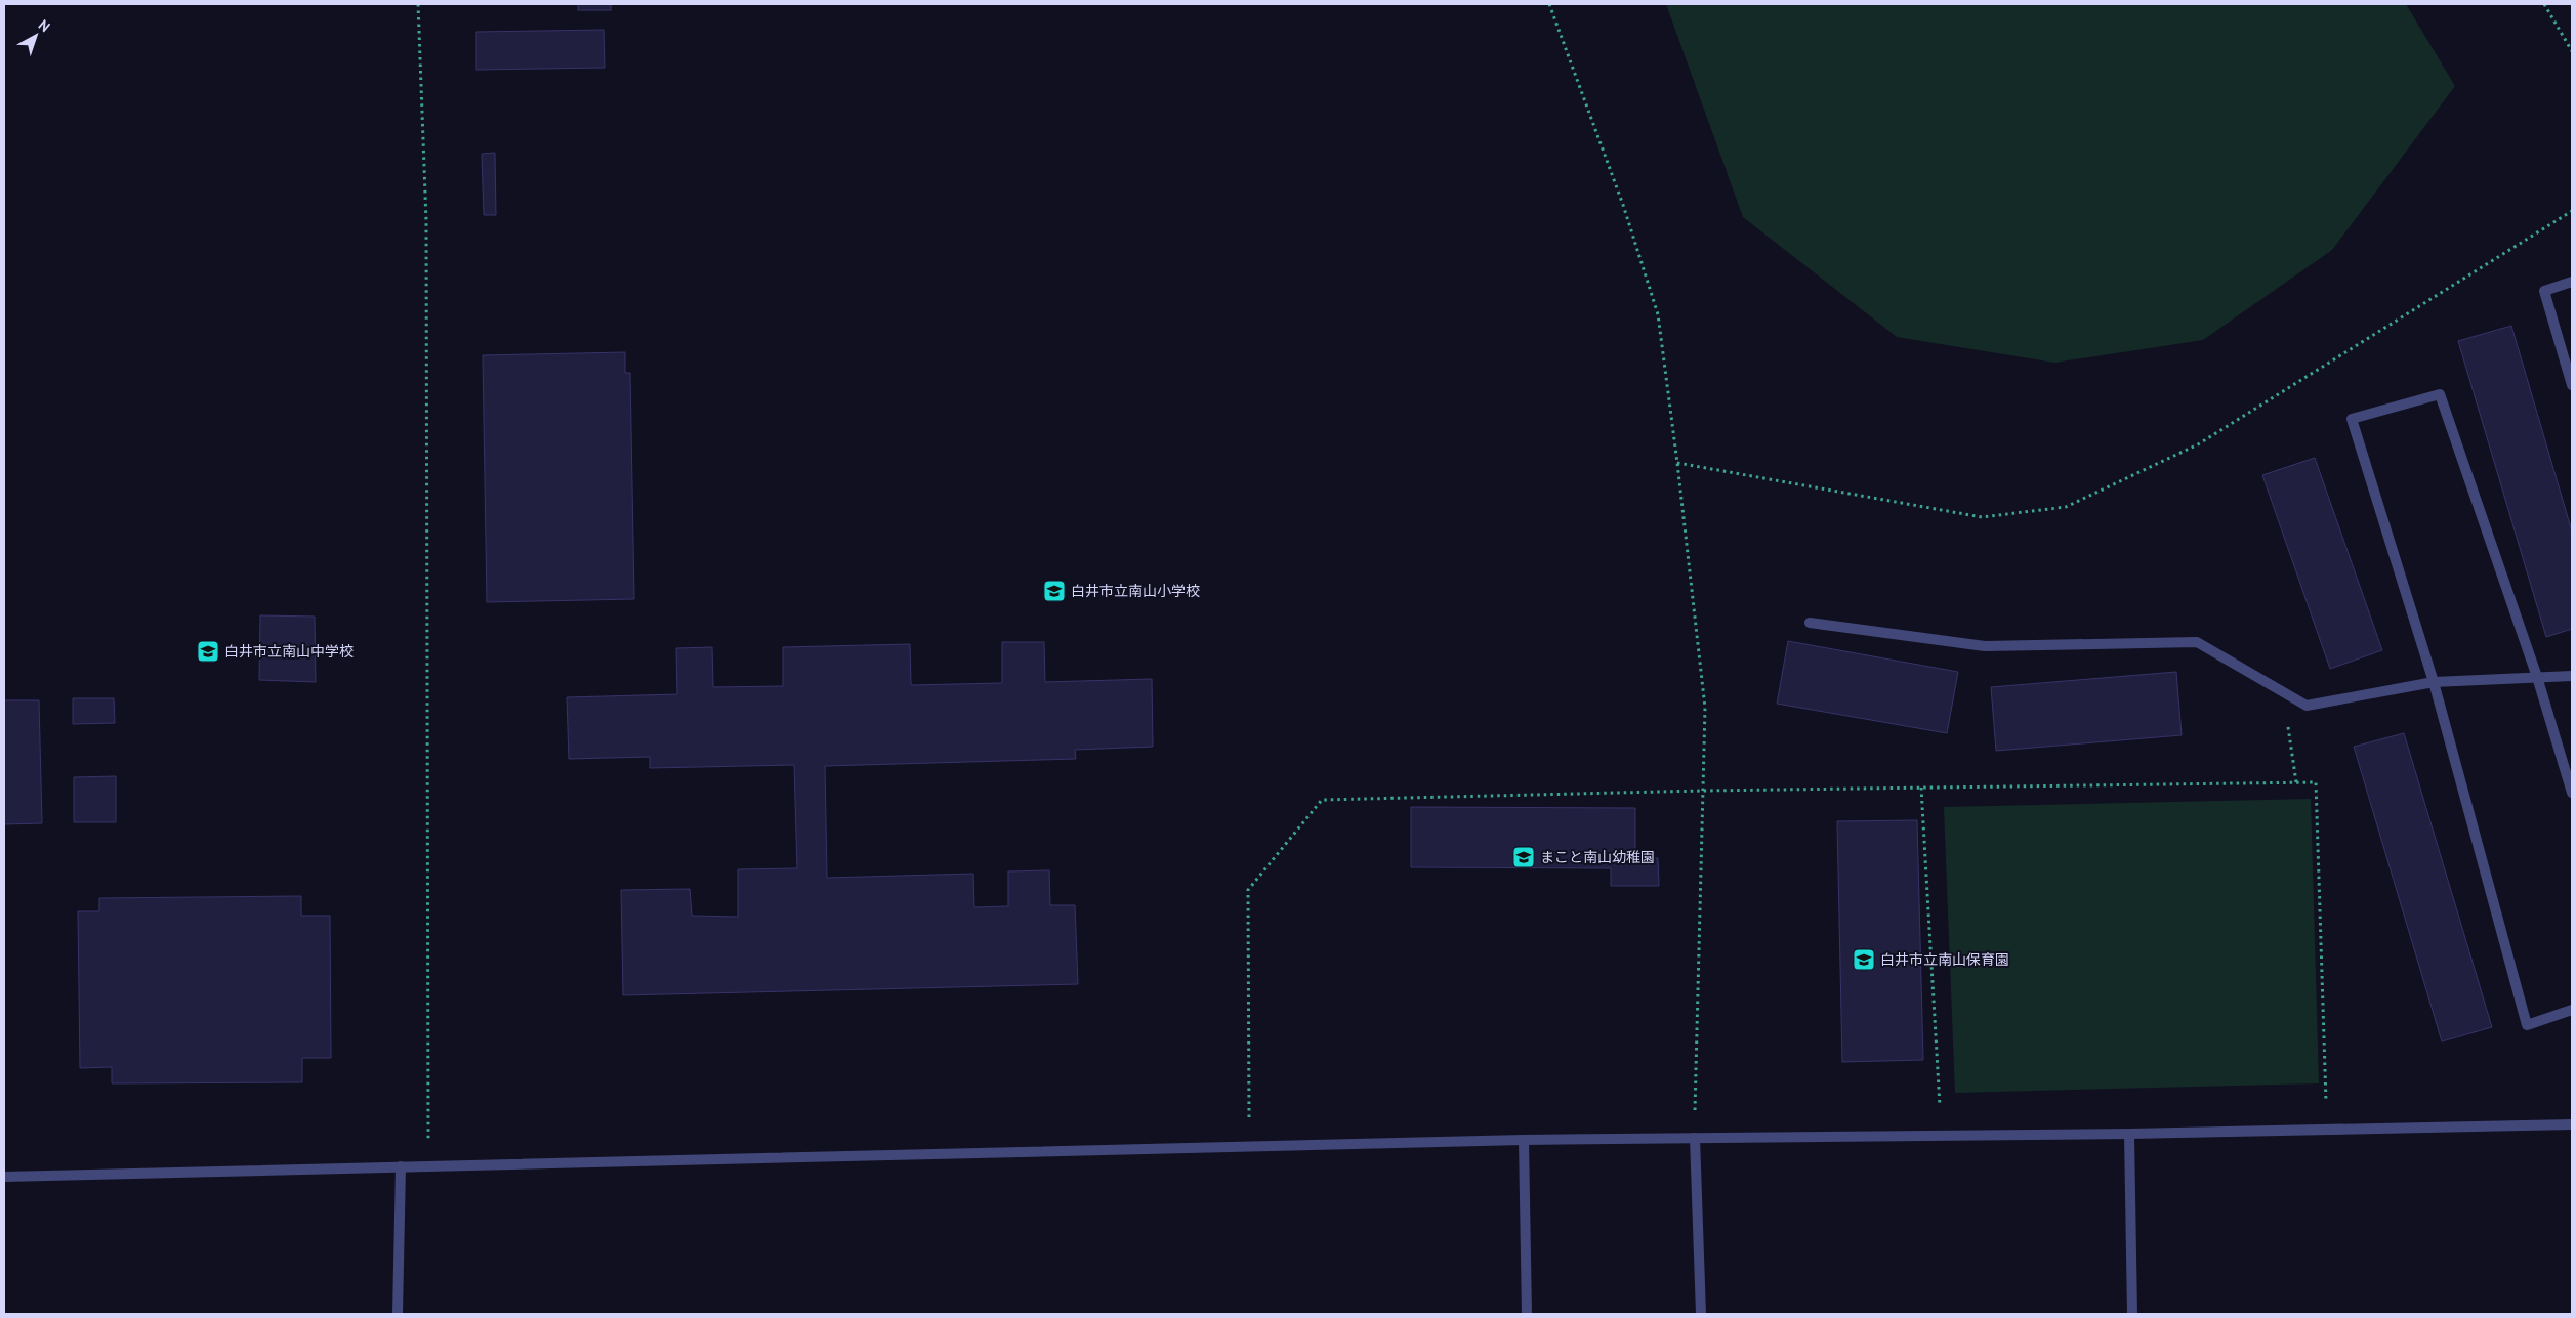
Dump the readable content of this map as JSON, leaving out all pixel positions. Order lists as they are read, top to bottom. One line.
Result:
{"places":{"school or university":["白井市立南山小学校","白井市立南山中学校","まこと南山幼稚園","白井市立南山保育園"]},"north":"top right"}
